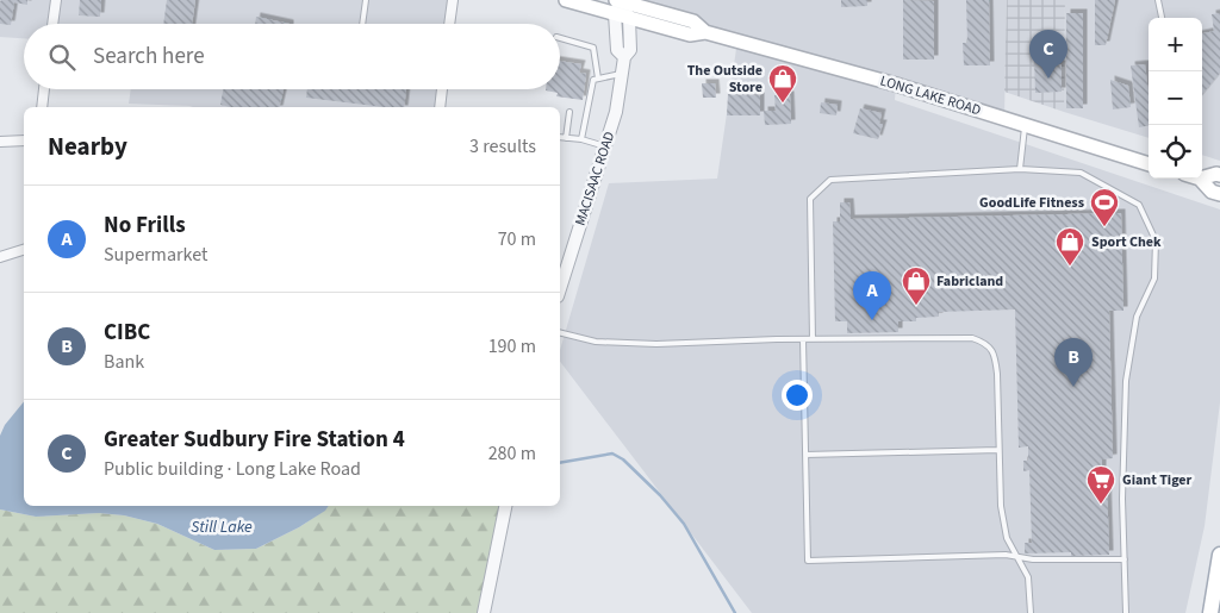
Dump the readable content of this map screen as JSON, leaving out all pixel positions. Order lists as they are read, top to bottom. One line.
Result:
{"streets":{"main road":["LONG LAKE ROAD"],"street":["MACISAAC ROAD"]},"crossings":[["LONG LAKE ROAD","MACISAAC ROAD"]],"water":["Still Lake"],"places":{"shop":["The Outside Store","Sport Chek","Fabricland"],"sports":["GoodLife Fitness"],"supermarket":["Giant Tiger"]},"page":{"map_buttons":["+","−"],"search":"Search here","pins":["C","A","B"],"heading":["Nearby","3 results"],"list":[{"mark":"A","name":"No Frills","note":"Supermarket","value":"70 m"},{"mark":"B","name":"CIBC","note":"Bank","value":"190 m"},{"mark":"C","name":"Greater Sudbury Fire Station 4","note":"Public building · Long Lake Road","value":"280 m"}]}}
